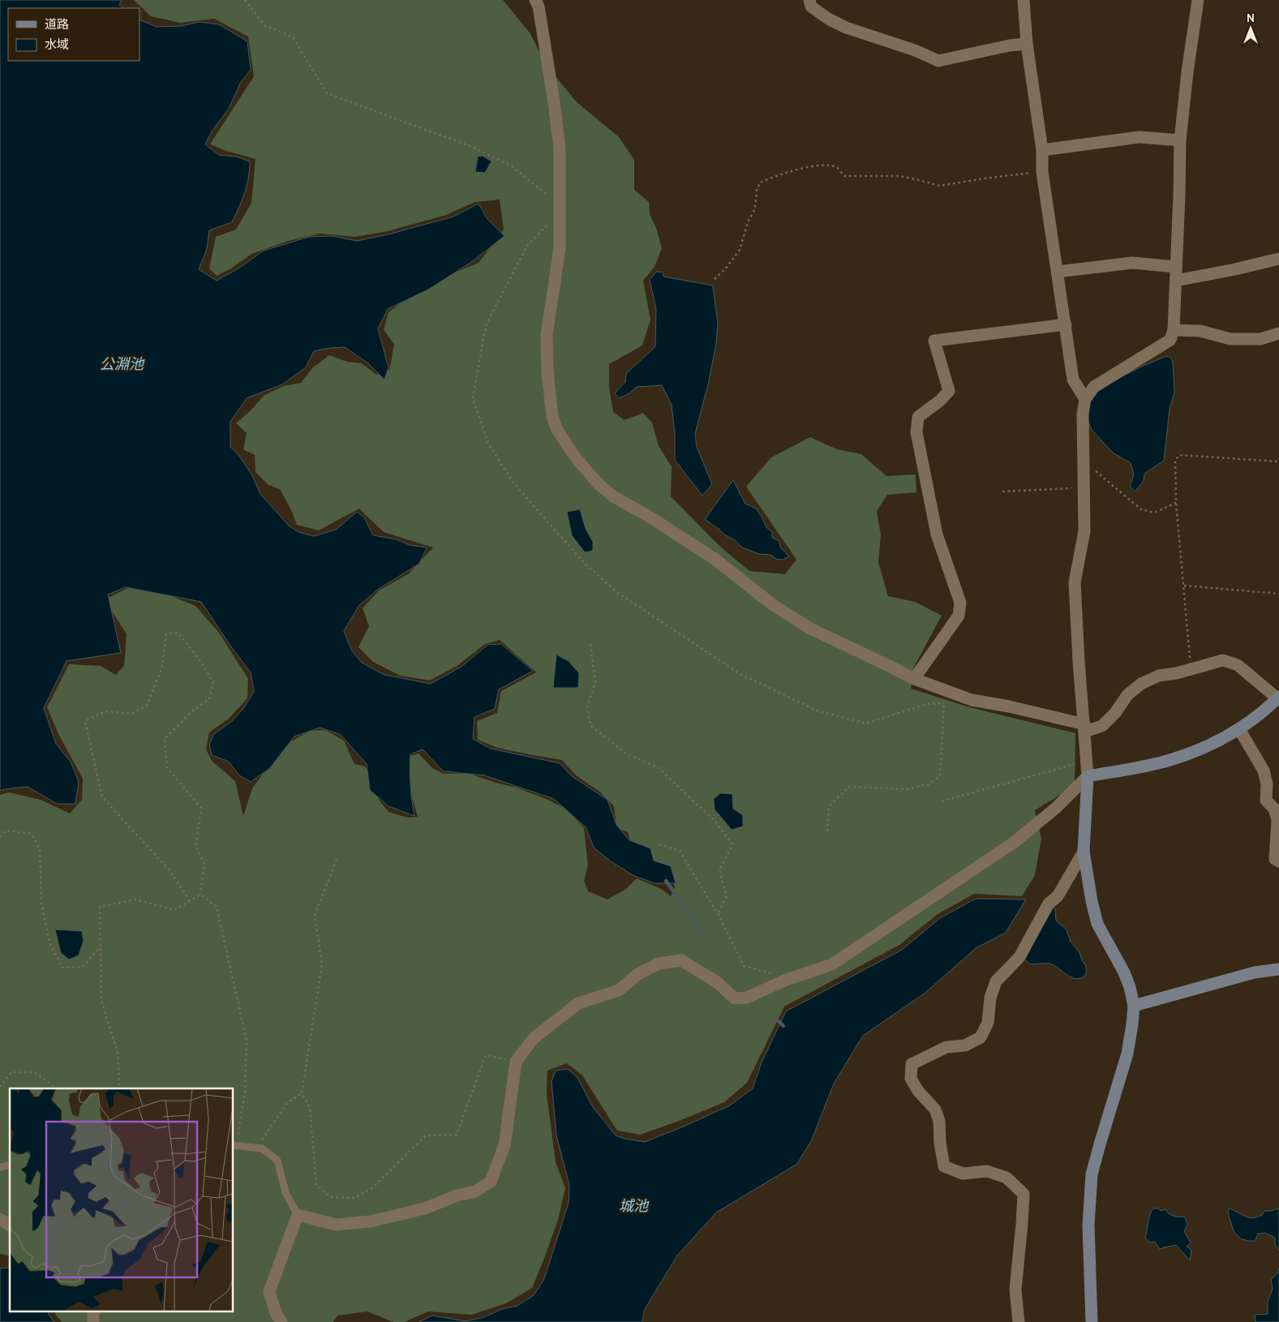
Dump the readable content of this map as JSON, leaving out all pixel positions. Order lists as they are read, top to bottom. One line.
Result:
{"water":["公淵池","城池"],"legend":["道路","水域"],"north":"top"}
